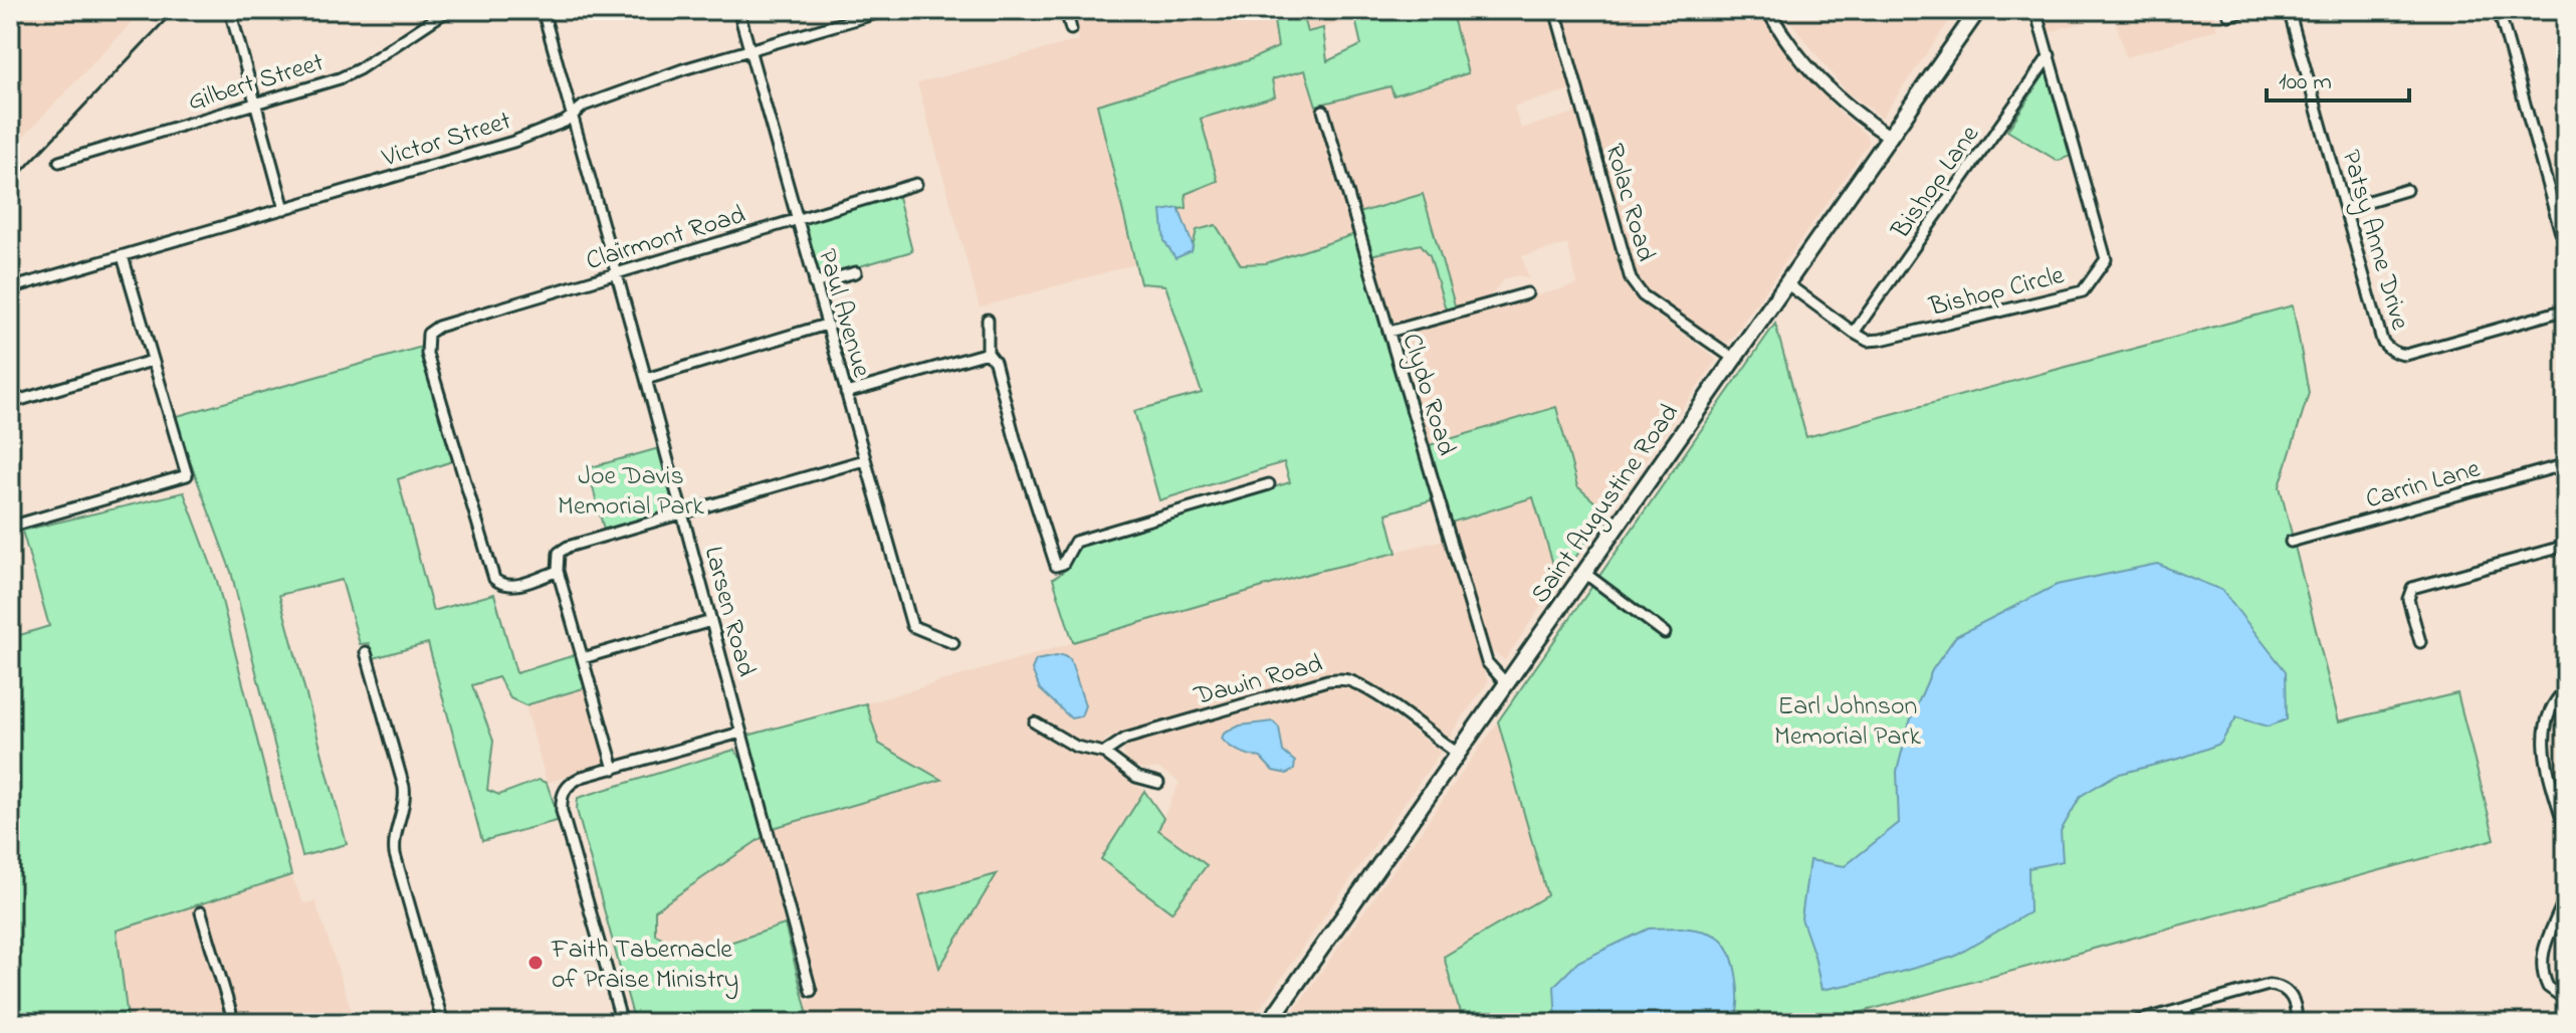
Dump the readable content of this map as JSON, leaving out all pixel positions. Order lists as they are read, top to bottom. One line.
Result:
{"streets":{"main road":["Saint Augustine Road"],"street":["Gilbert Street","Victor Street","Bishop Lane","Rolac Road","Clairmont Road","Patsy Anne Drive","Bishop Circle","Paul Avenue","Clydo Road","Carrin Lane","Larsen Road","Dawin Road"]},"crossings":[["Victor Street","Paul Avenue"],["Victor Street","Larsen Road"],["Bishop Lane","Bishop Circle"],["Rolac Road","Saint Augustine Road"],["Clairmont Road","Paul Avenue"],["Clairmont Road","Larsen Road"],["Bishop Circle","Saint Augustine Road"],["Clydo Road","Saint Augustine Road"],["Saint Augustine Road","Dawin Road"]],"parks":["Joe Davis Memorial Park","Earl Johnson Memorial Park"],"places":["Faith Tabernacle of Praise Ministry"],"scale_bar":"100 m"}
